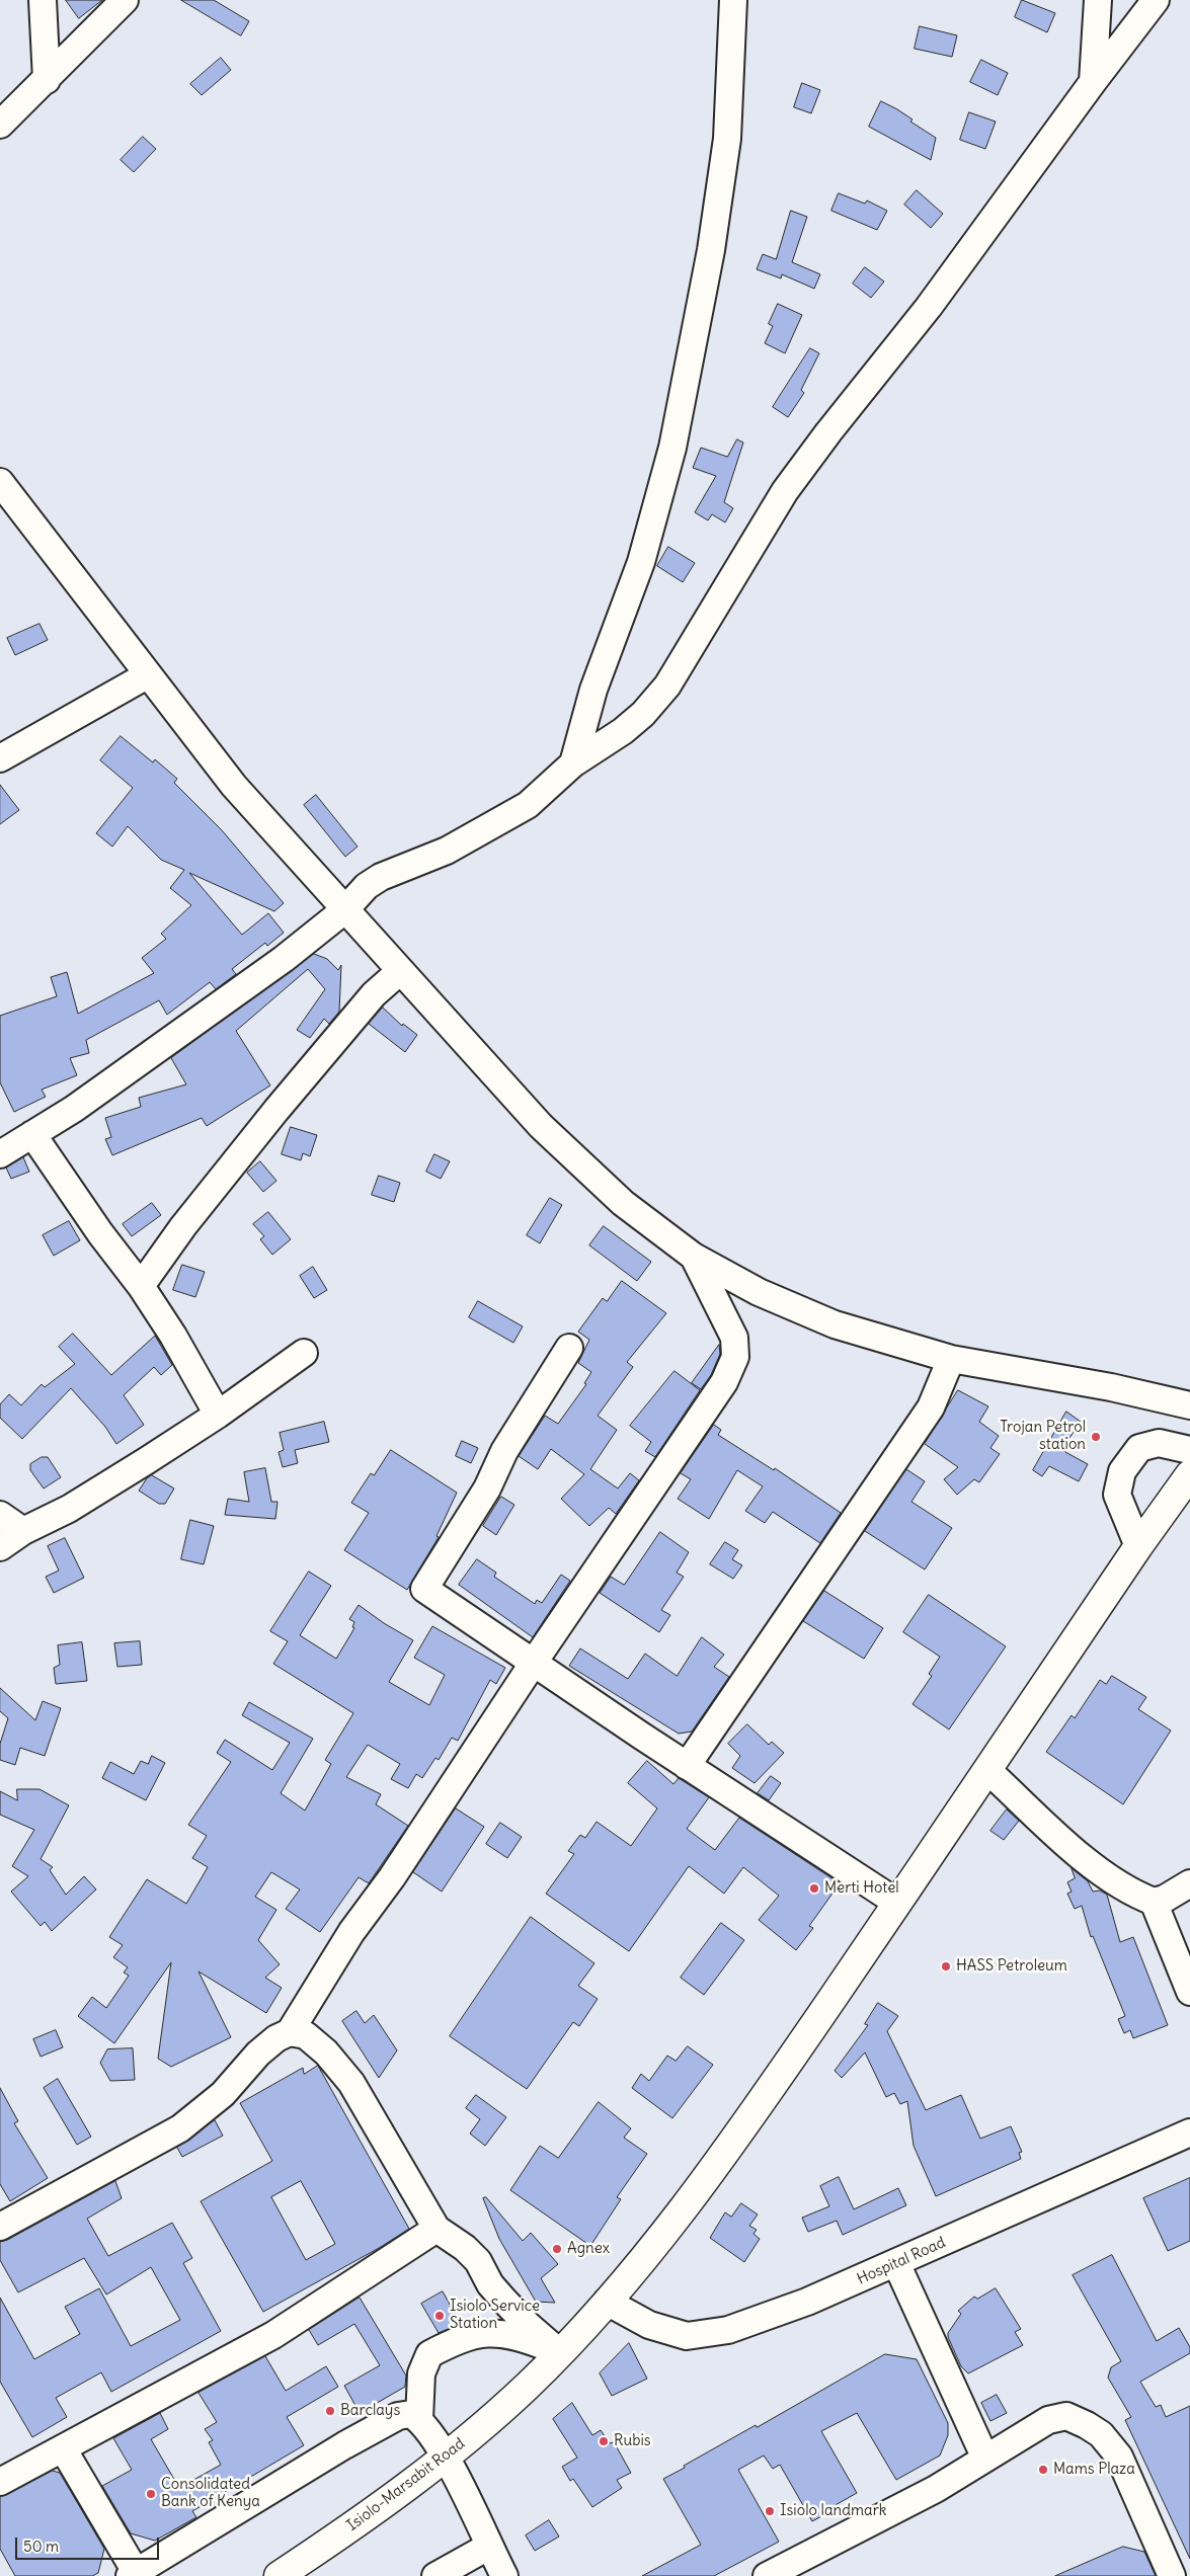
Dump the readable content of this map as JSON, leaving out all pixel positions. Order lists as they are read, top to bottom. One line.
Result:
{"streets":{"highway":["Isiolo-Marsabit Road"],"street":["Hospital Road"]},"crossings":[["Hospital Road","Isiolo-Marsabit Road"]],"places":["Trojan Petrol station","Merti Hotel","HASS Petroleum","Agnex","Isiolo Service Station","Barclays","Rubis","Mams Plaza","Consolidated Bank of Kenya","Isiolo landmark"],"scale_bar":"50 m"}
